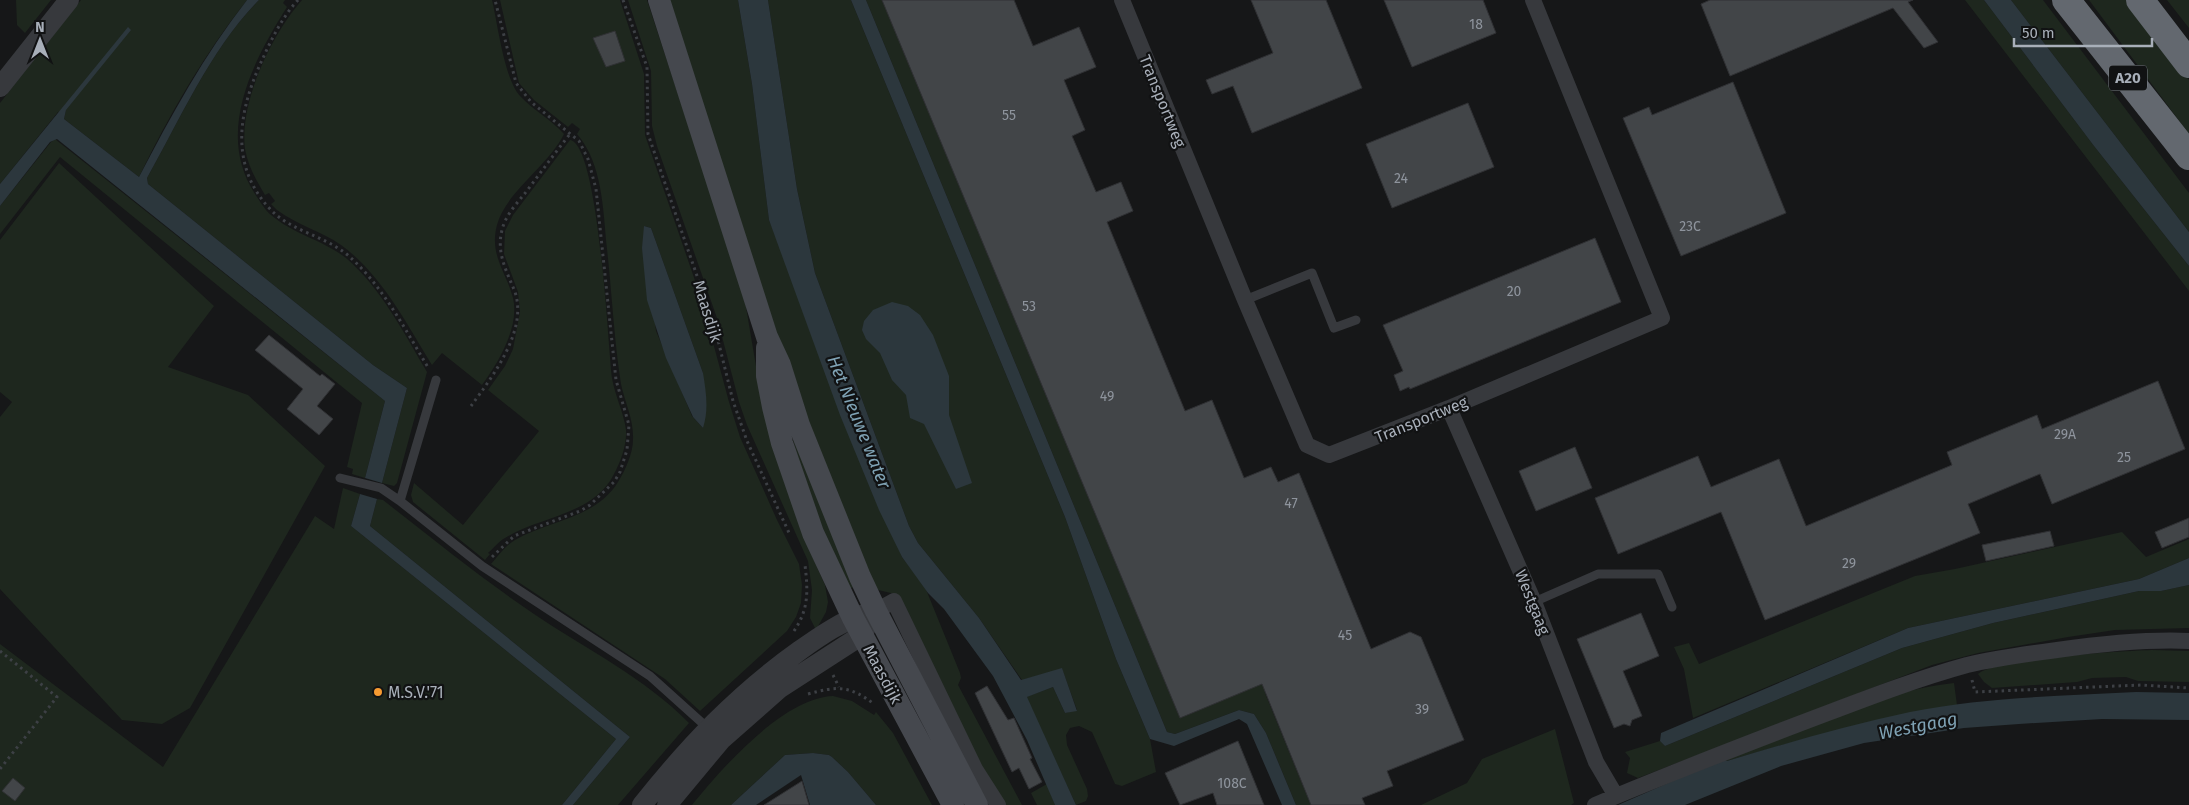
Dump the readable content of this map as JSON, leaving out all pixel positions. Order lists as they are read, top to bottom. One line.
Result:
{"streets":{"highway":["A20"],"main road":["Maasdijk"],"street":["Transportweg","Westgaag"]},"crossings":[["Transportweg","Westgaag"]],"water":["Het Nieuwe water","Westgaag"],"places":["M.S.V.'71"],"house_numbers":["18","55","24","23C","20","53","49","29A","25","47","29","45","39","108C"],"scale_bar":"50 m","north":"top"}
